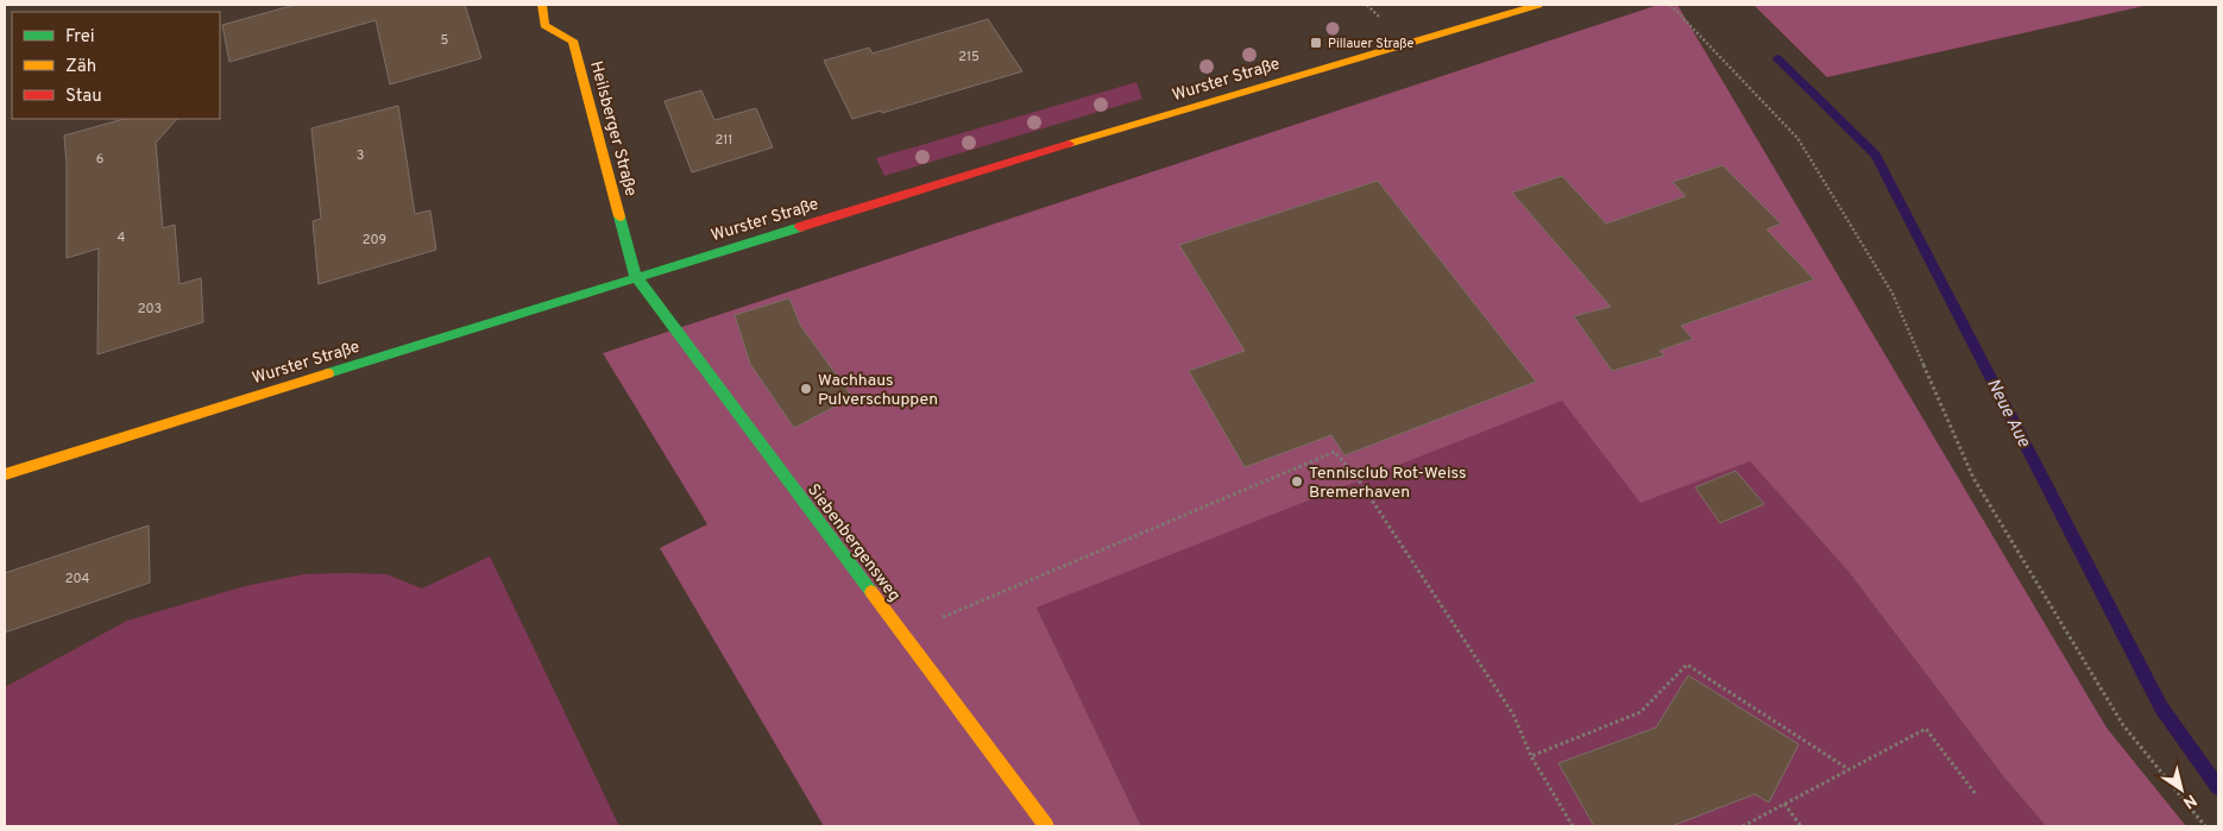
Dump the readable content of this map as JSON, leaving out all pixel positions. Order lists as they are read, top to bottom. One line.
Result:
{"streets":{"street":["Wurster Straße","Heilsberger Straße","Siebenbergensweg"]},"crossings":[["Wurster Straße","Heilsberger Straße"],["Wurster Straße","Siebenbergensweg"],["Heilsberger Straße","Siebenbergensweg"]],"water":["Neue Aue"],"places":{"transit":["Pillauer Straße"],"other":["Wachhaus Pulverschuppen","Tennisclub Rot-Weiss Bremerhaven"]},"house_numbers":["5","215","211","3","6","4","209","203","204"],"legend":["Frei","Zäh","Stau"],"north":"bottom right"}
